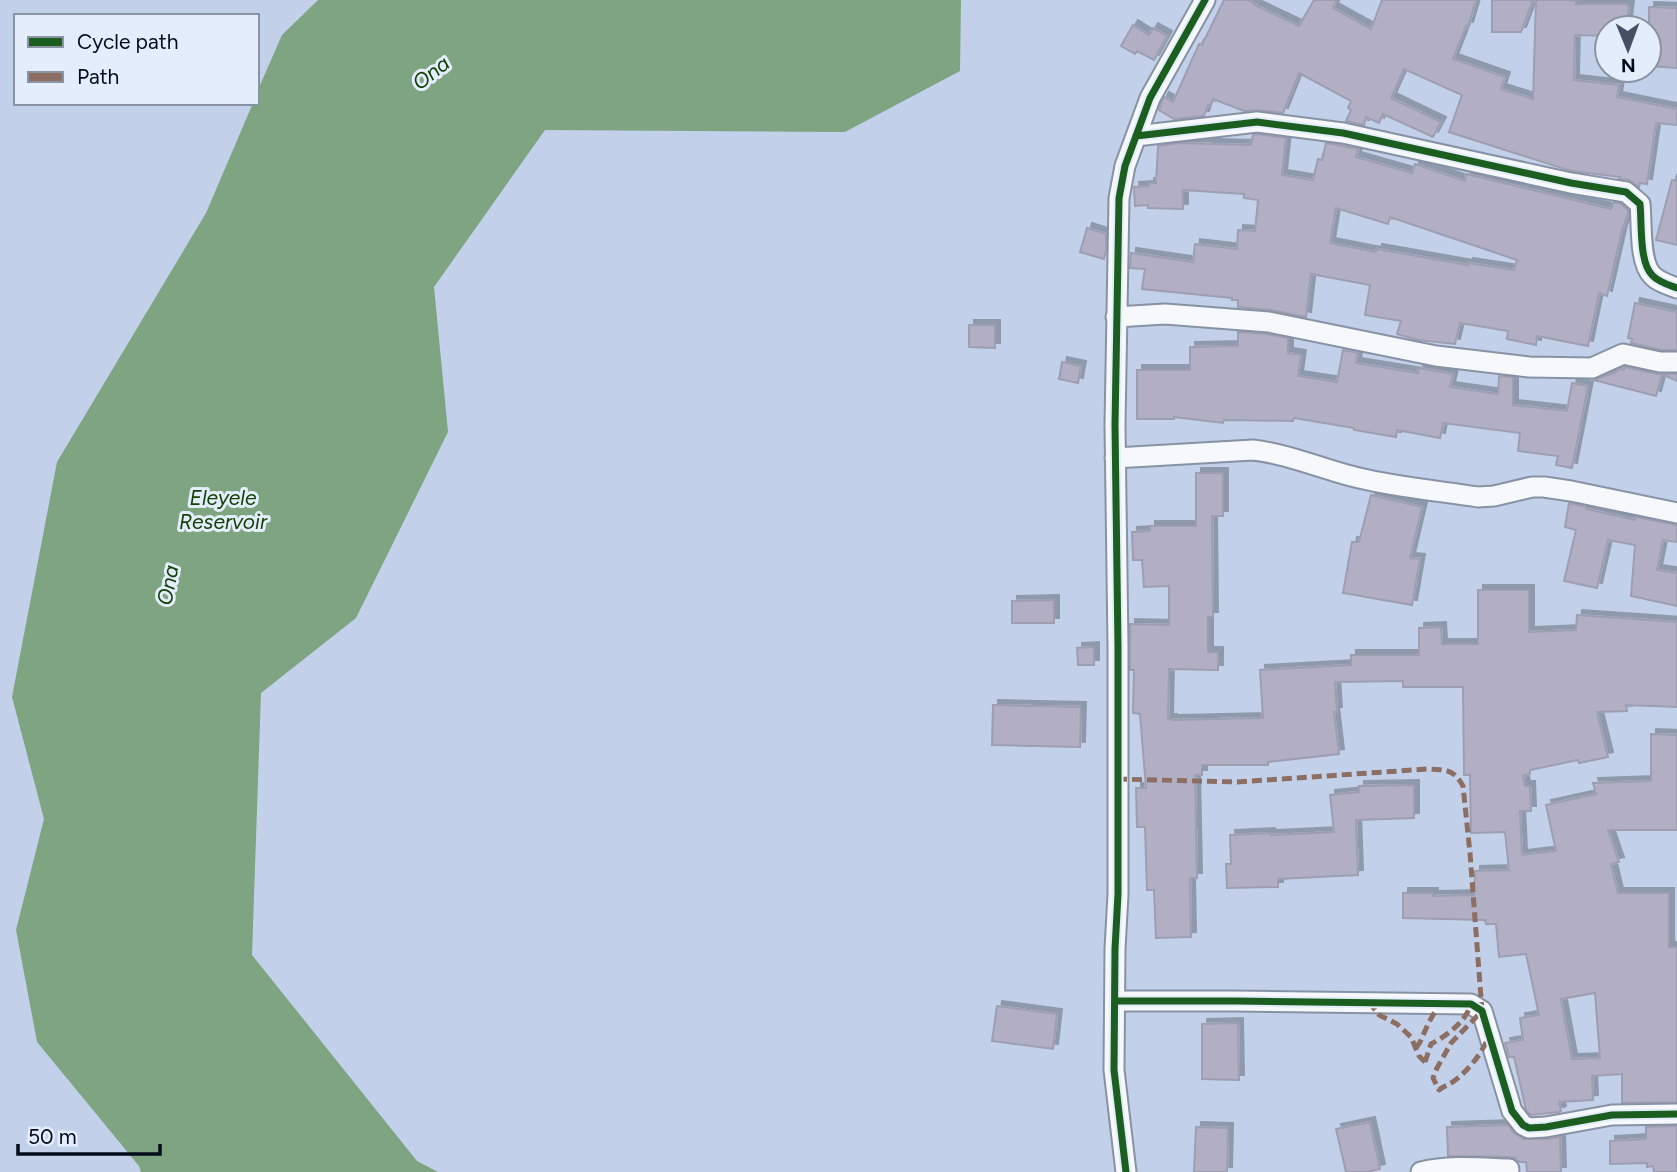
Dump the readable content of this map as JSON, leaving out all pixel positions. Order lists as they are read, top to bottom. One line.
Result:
{"water":["Ona","Eleyele Reservoir"],"legend":["Cycle path","Path"],"scale_bar":"50 m","north":"bottom"}
